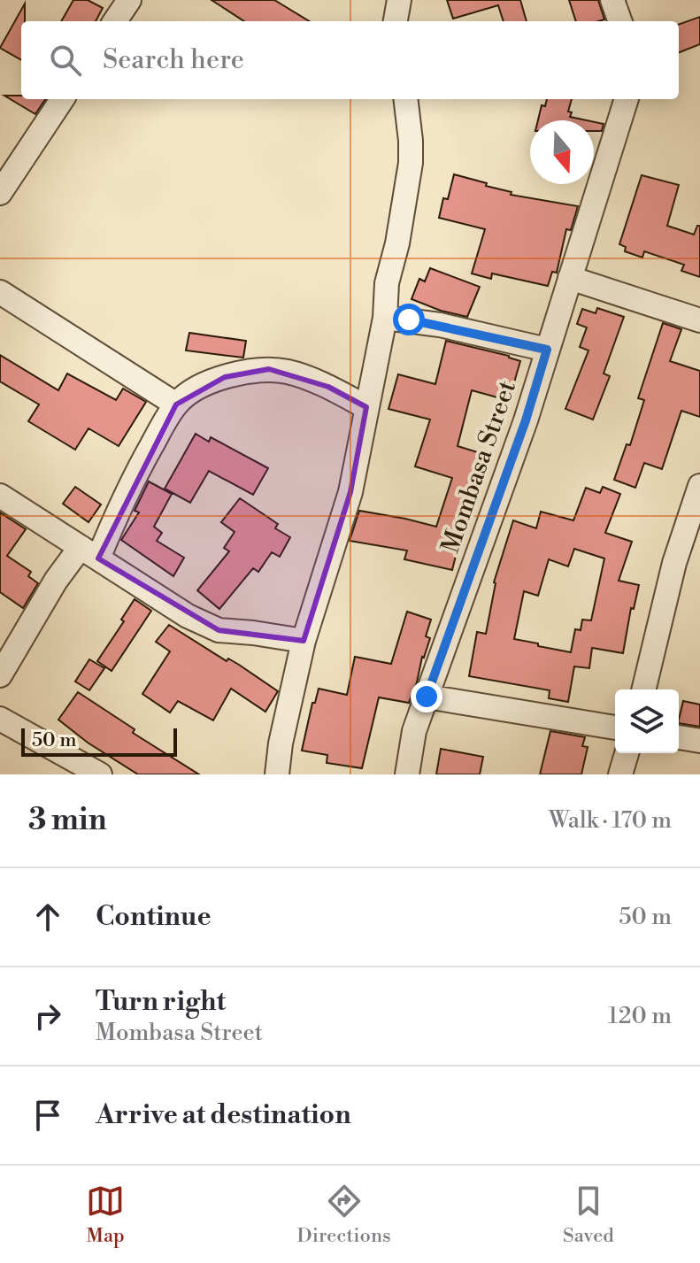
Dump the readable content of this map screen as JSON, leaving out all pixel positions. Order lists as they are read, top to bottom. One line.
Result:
{"streets":{"street":["Mombasa Street"]},"scale_bar":"50 m","north":"bottom","page":{"search":"Search here","scale":"50 m","heading":["3 min","Walk · 170 m"],"list":[["Continue","50 m"],["Turn right","Mombasa Street","120 m"],"Arrive at destination"],"nav":["Map","Directions","Saved"]}}
